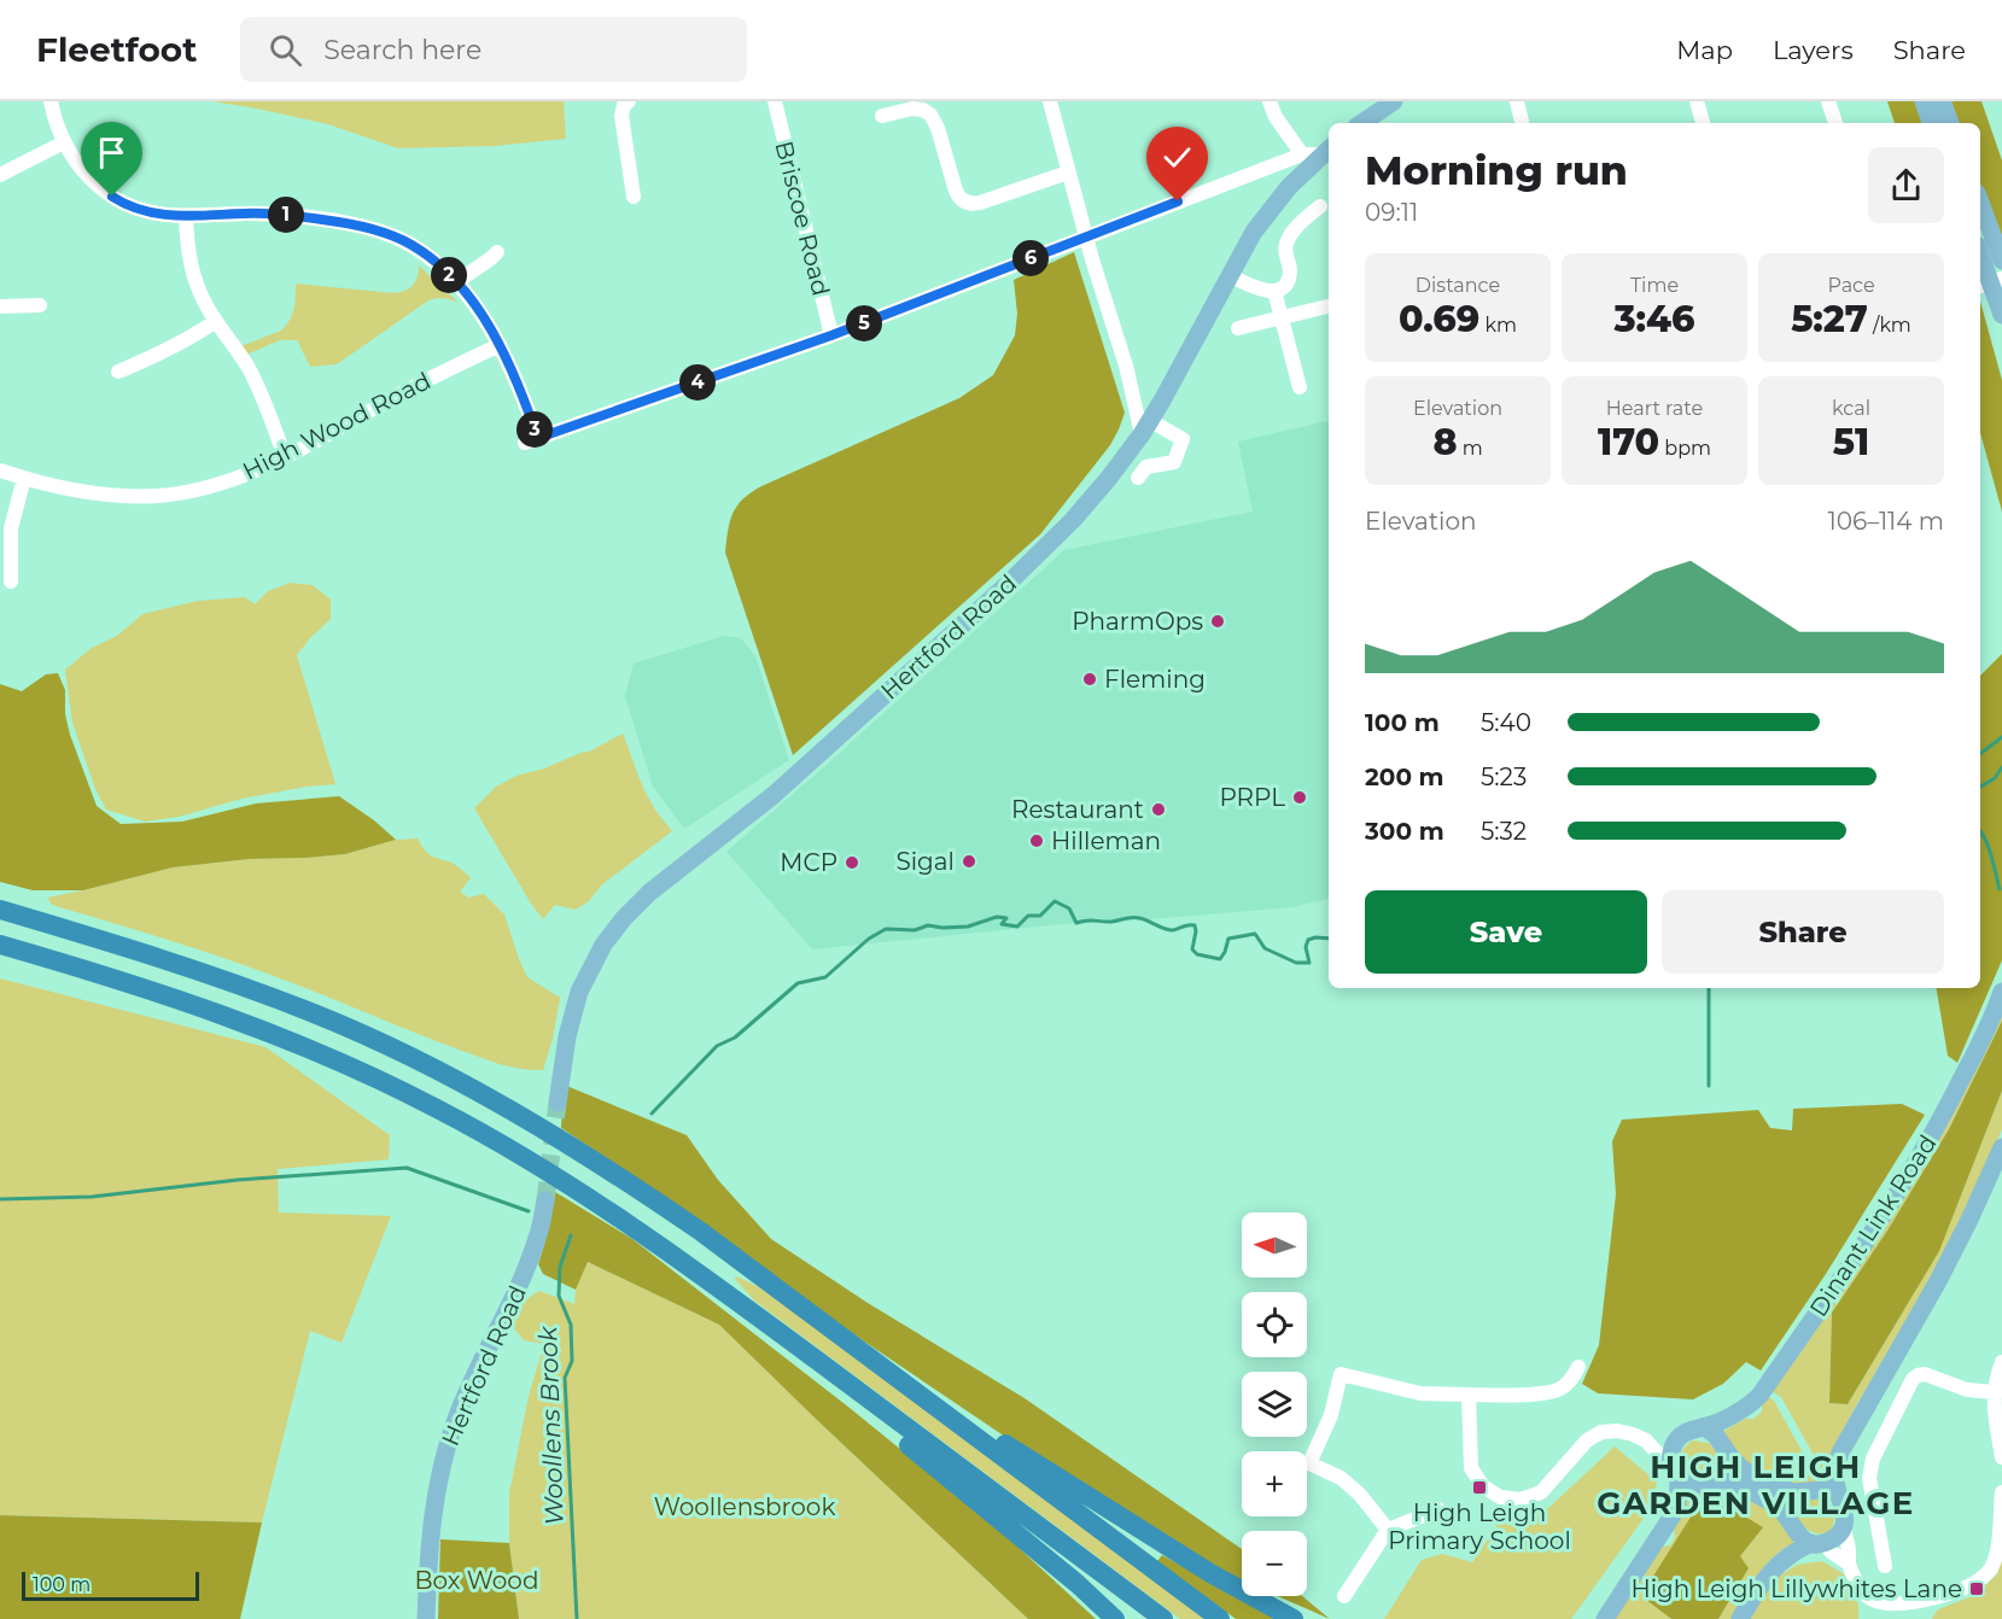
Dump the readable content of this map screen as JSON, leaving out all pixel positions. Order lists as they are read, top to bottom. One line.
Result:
{"streets":{"main road":["Hertford Road","Dinant Link Road"],"street":["Briscoe Road","High Wood Road"]},"districts":["HIGH LEIGH GARDEN VILLAGE"],"water":["Woollens Brook"],"parks":["Woollensbrook","Box Wood"],"places":{"other":["PharmOps","Fleming","PRPL","Restaurant","Hilleman","Sigal","MCP"],"transit":["High Leigh Primary School","High Leigh Lillywhites Lane"]},"scale_bar":"100 m","north":"left","page":{"header":"Fleetfoot","search":"Search here","nav":["Map","Layers","Share"],"heading":["Morning run","09:11"],"pins":["1","6","2","5","4","3"],"stats":[["Distance","0.69 km"],["Time","3:46"],["Pace","5:27 /km"],["Elevation","8 m"],["Heart rate","170 bpm"],["kcal","51"]],"chart":["Elevation","106–114 m"],"list":[{"name":"100 m","note":"5:40"},{"name":"200 m","note":"5:23"},{"name":"300 m","note":"5:32"}],"buttons":["Save","Share"],"map_buttons":["+","−"],"scale":"100 m"}}
